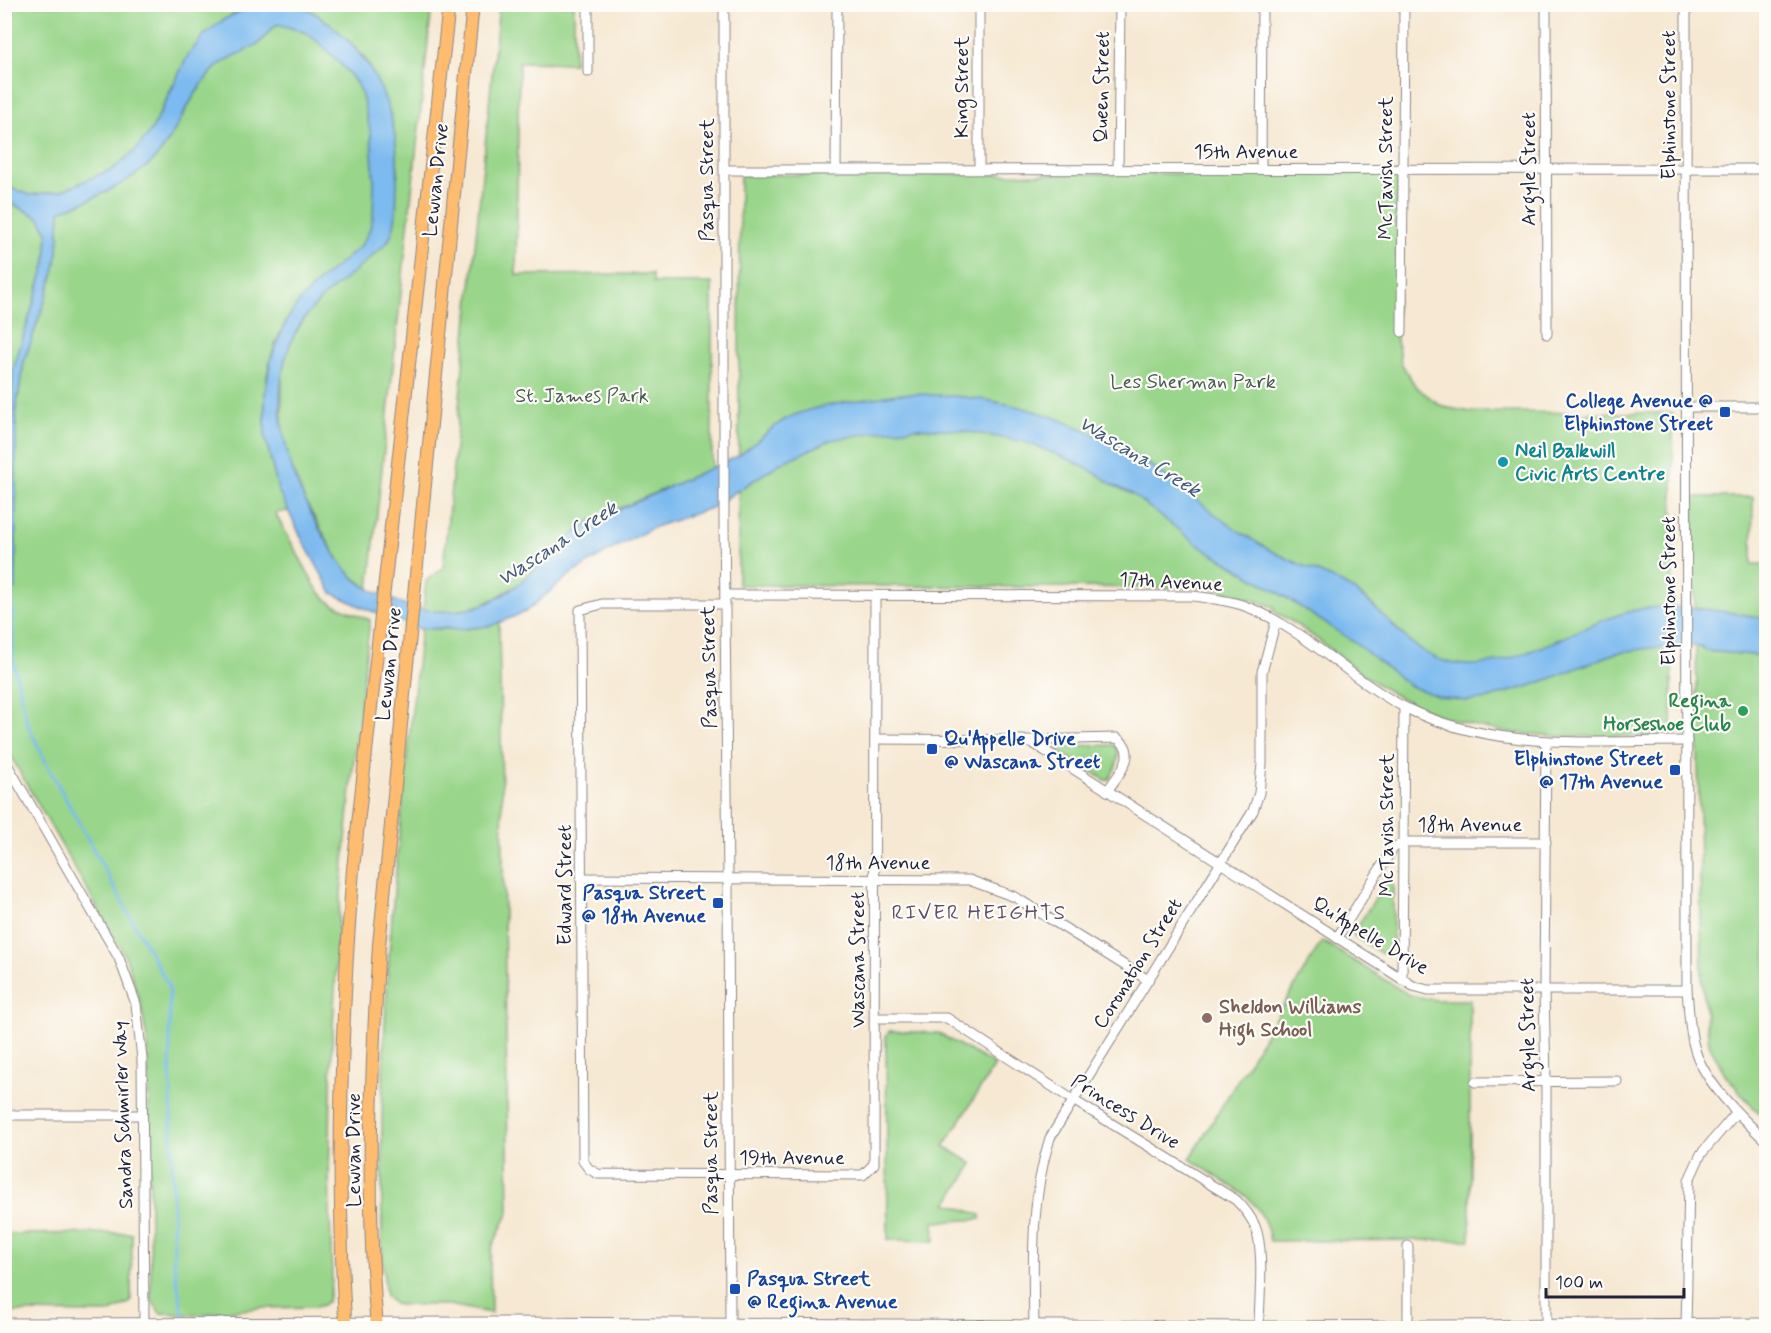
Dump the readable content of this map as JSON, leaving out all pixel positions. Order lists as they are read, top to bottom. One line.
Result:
{"streets":{"main road":["Lewvan Drive"],"street":["King Street","Queen Street","Elphinstone Street","15th Avenue","McTavish Street","Argyle Street","Pasqua Street","17th Avenue","18th Avenue","Edward Street","Qu'Appelle Drive","Wascana Street","Coronation Street","Princess Drive","Sandra Schmirler Way","19th Avenue"]},"crossings":[["King Street","15th Avenue"],["Queen Street","15th Avenue"],["Elphinstone Street","15th Avenue"],["Elphinstone Street","17th Avenue"],["Elphinstone Street","Qu'Appelle Drive"],["15th Avenue","McTavish Street"],["15th Avenue","Argyle Street"],["15th Avenue","Pasqua Street"],["McTavish Street","17th Avenue"],["McTavish Street","18th Avenue"],["McTavish Street","Qu'Appelle Drive"],["Argyle Street","17th Avenue"],["Argyle Street","18th Avenue"],["Argyle Street","Qu'Appelle Drive"],["Pasqua Street","17th Avenue"],["Pasqua Street","18th Avenue"],["Pasqua Street","19th Avenue"],["17th Avenue","Edward Street"],["17th Avenue","Wascana Street"],["17th Avenue","Coronation Street"],["18th Avenue","Edward Street"],["18th Avenue","Qu'Appelle Drive"],["18th Avenue","Wascana Street"],["18th Avenue","Coronation Street"],["Edward Street","19th Avenue"],["Qu'Appelle Drive","Wascana Street"],["Qu'Appelle Drive","Coronation Street"],["Wascana Street","Princess Drive"],["Wascana Street","19th Avenue"],["Coronation Street","Princess Drive"]],"districts":["RIVER HEIGHTS"],"water":["Wascana Creek"],"parks":["Les Sherman Park","St. James Park"],"places":{"transit":["College Avenue @ Elphinstone Street","Qu'Appelle Drive @ Wascana Street","Elphinstone Street @ 17th Avenue","Pasqua Street @ 18th Avenue","Pasqua Street @ Regina Avenue"],"other":["Neil Balkwill Civic Arts Centre","Regina Horseshoe Club","Sheldon Williams High School"]},"scale_bar":"100 m"}
